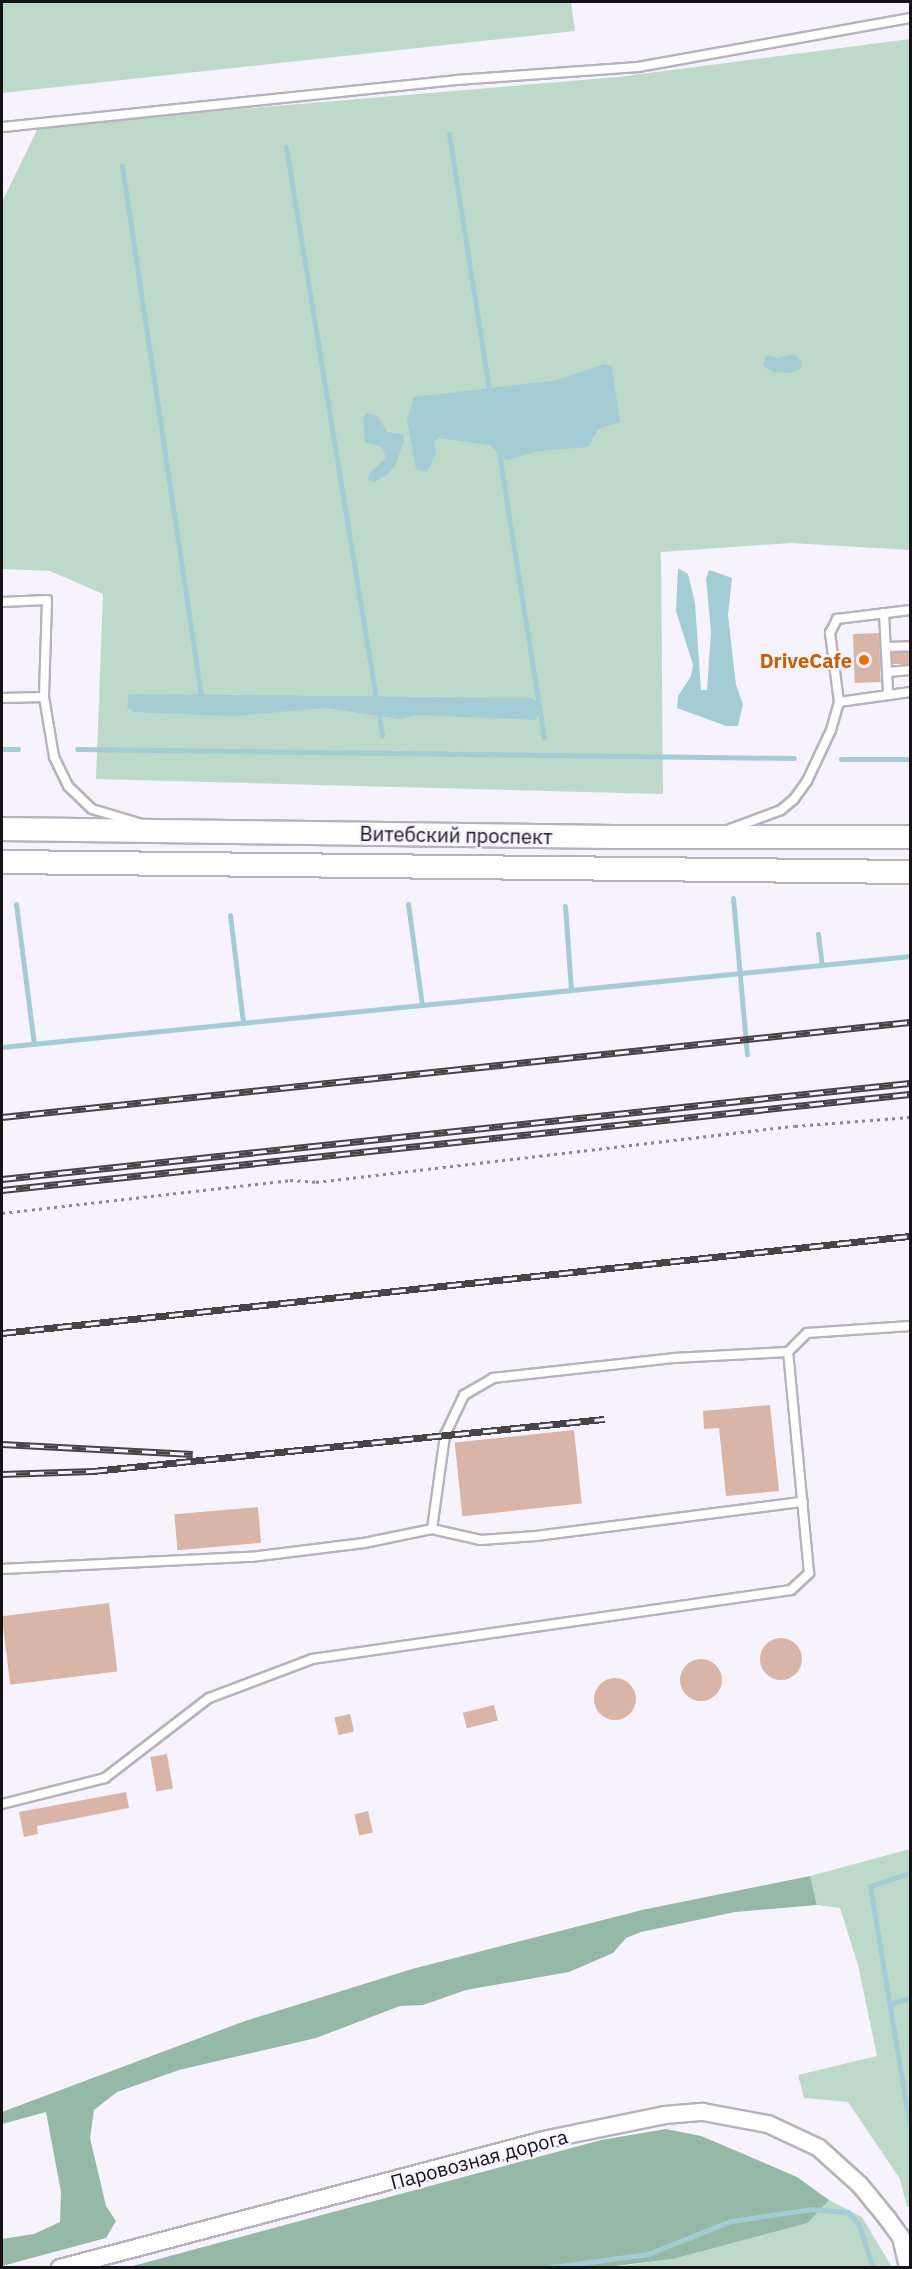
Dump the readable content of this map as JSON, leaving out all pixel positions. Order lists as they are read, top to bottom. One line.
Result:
{"streets":{"main road":["Витебский проспект"],"street":["Паровозная дорога"]},"places":["DriveCafe"]}
